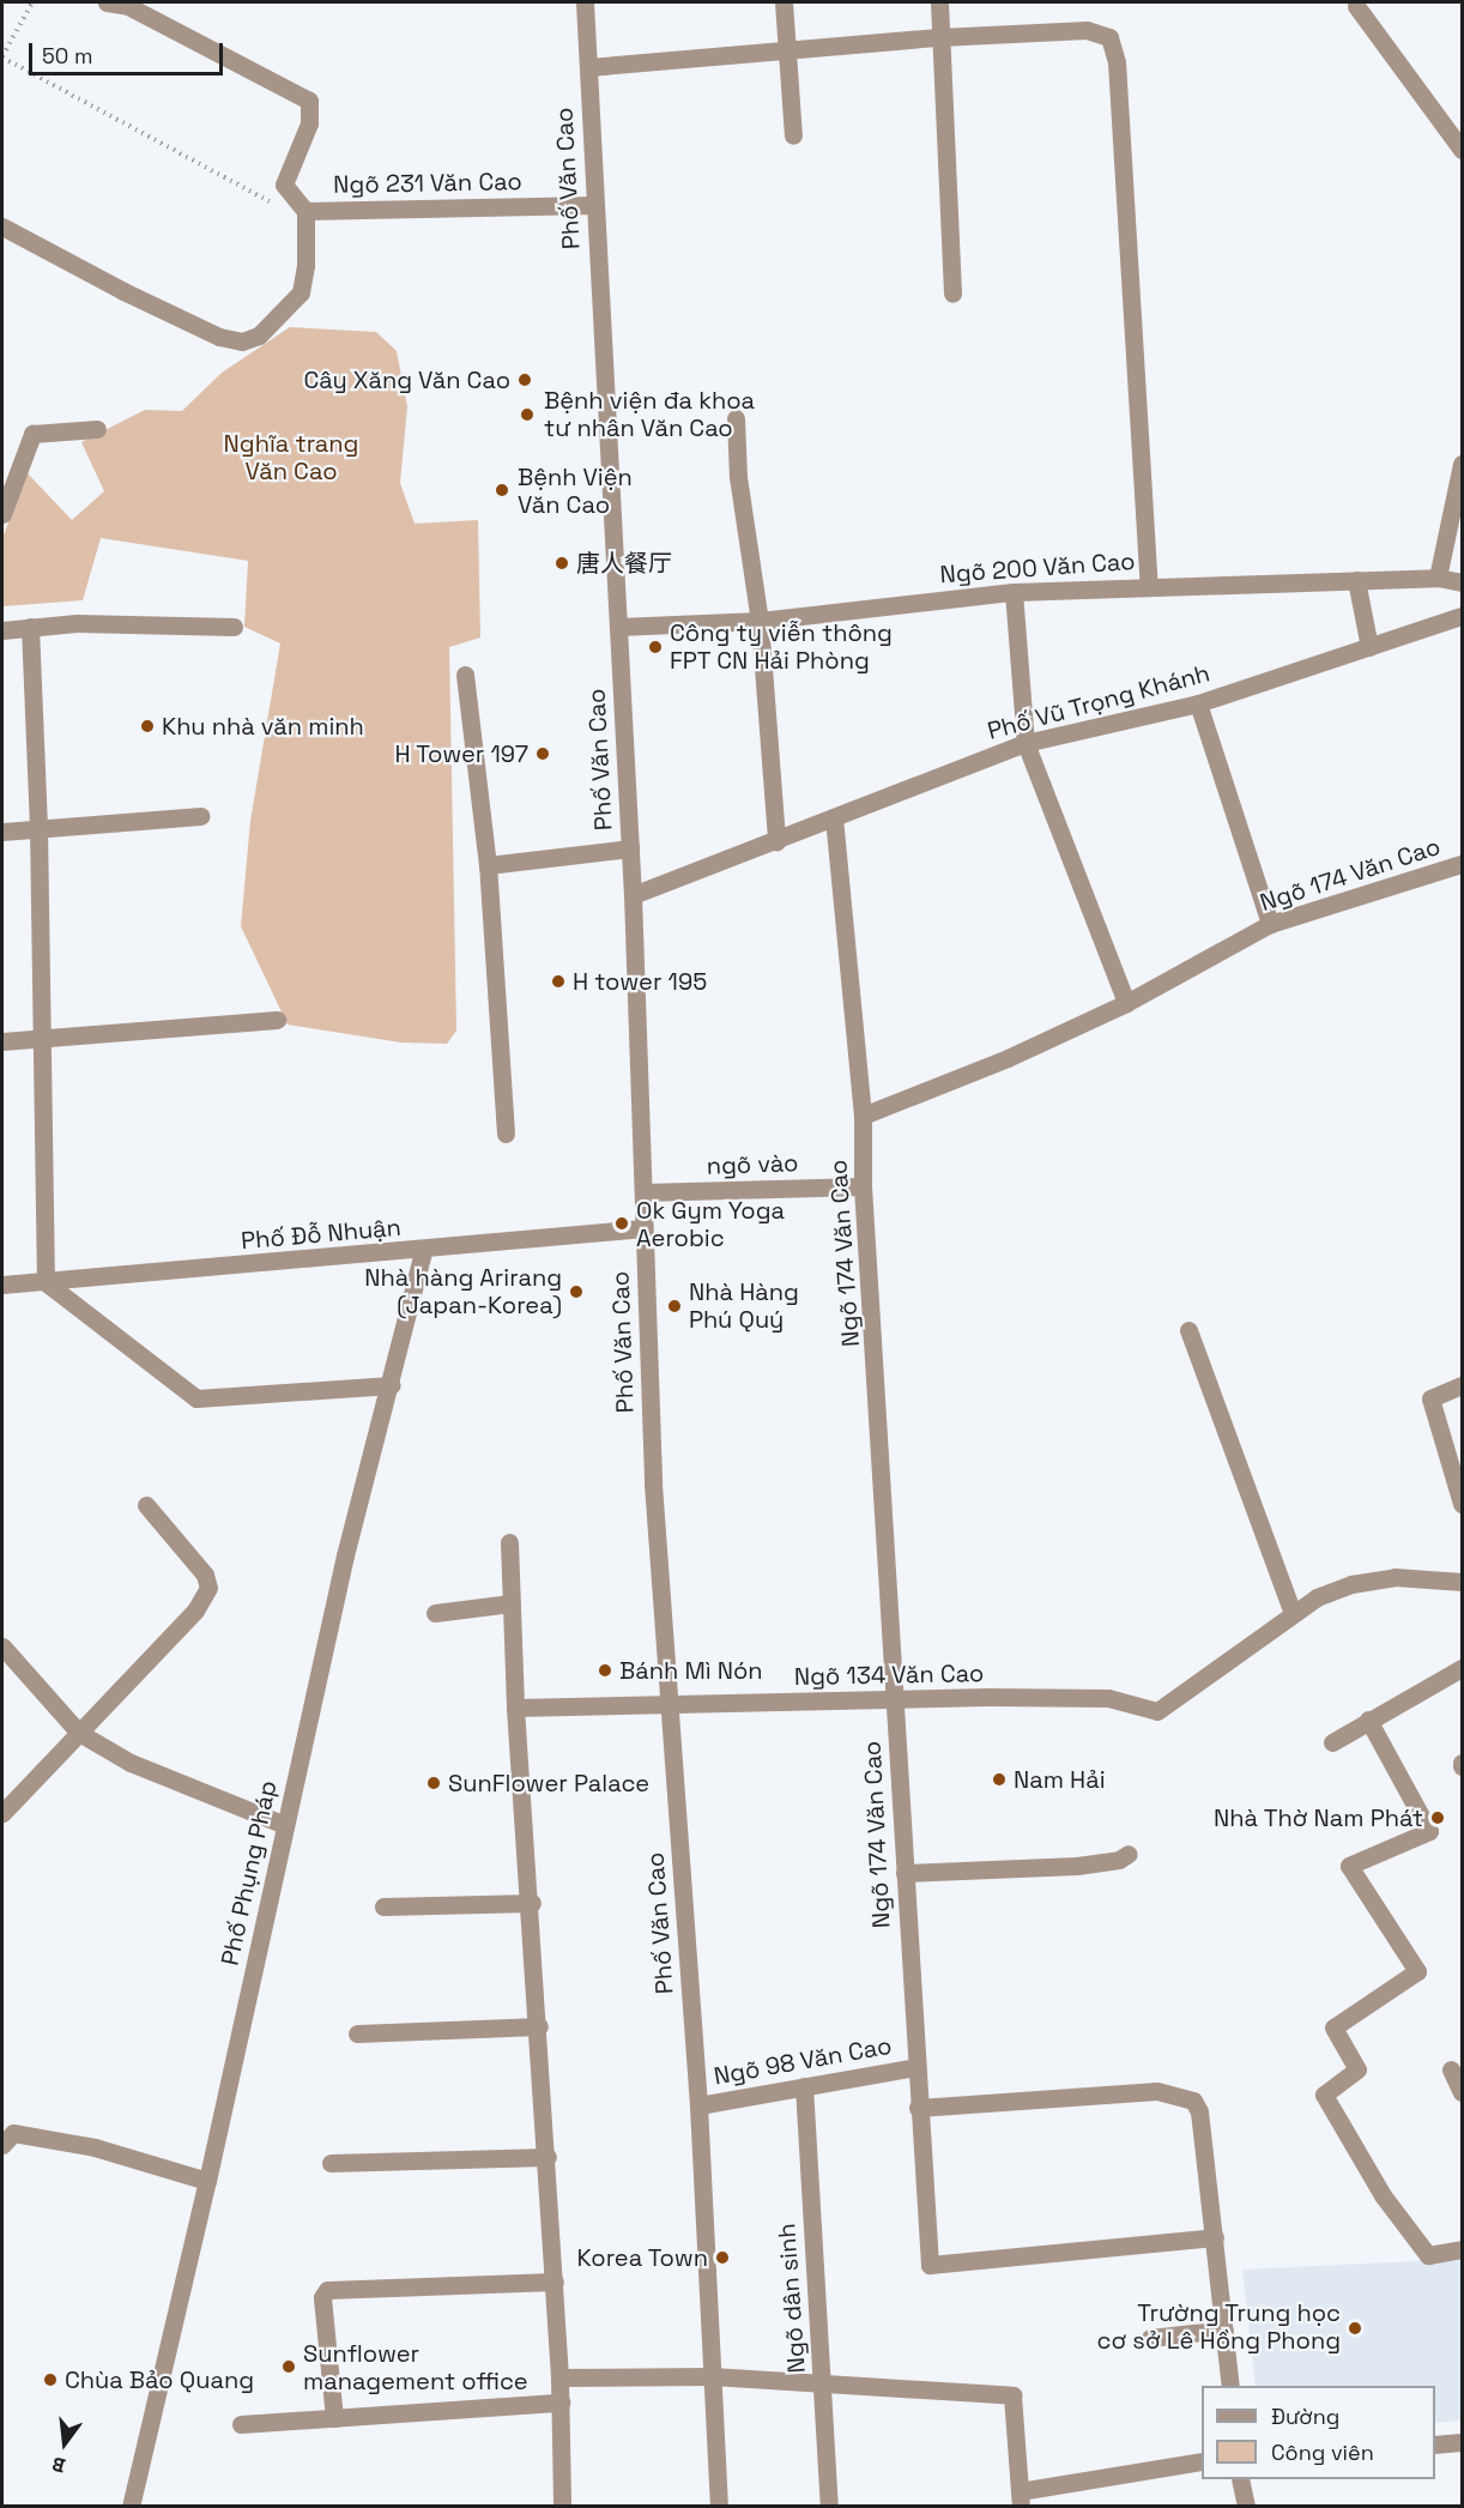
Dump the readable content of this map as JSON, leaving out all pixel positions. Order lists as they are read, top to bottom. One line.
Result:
{"streets":{"street":["Phố Văn Cao","Ngõ 231 Văn Cao","Ngõ 200 Văn Cao","Phố Vũ Trọng Khánh","Ngõ 174 Văn Cao","ngõ vào","Phố Đỗ Nhuận","Ngõ 134 Văn Cao","Phố Phụng Pháp","Ngõ 98 Văn Cao","Ngõ dân sinh"]},"crossings":[["Phố Văn Cao","Ngõ 231 Văn Cao"],["Phố Văn Cao","Ngõ 200 Văn Cao"],["Phố Văn Cao","Phố Vũ Trọng Khánh"],["Phố Văn Cao","ngõ vào"],["Phố Văn Cao","Phố Đỗ Nhuận"],["Phố Văn Cao","Ngõ 134 Văn Cao"],["Phố Văn Cao","Ngõ 98 Văn Cao"],["Phố Vũ Trọng Khánh","Ngõ 174 Văn Cao"],["Ngõ 174 Văn Cao","ngõ vào"],["Ngõ 174 Văn Cao","Ngõ 134 Văn Cao"],["Ngõ 174 Văn Cao","Ngõ 98 Văn Cao"],["Phố Đỗ Nhuận","Phố Phụng Pháp"],["Ngõ 98 Văn Cao","Ngõ dân sinh"]],"parks":["Nghĩa trang Văn Cao"],"places":["Cây Xăng Văn Cao","Bệnh viện đa khoa tư nhân Văn Cao","Bệnh Viện Văn Cao","唐人餐厅","Công ty viễn thông FPT CN Hải Phòng","Khu nhà văn minh","H Tower 197","H tower 195","Ok Gym Yoga Aerobic","Nhà hàng Arirang (Japan-Korea)","Nhà Hàng Phú Quý","Bánh Mì Nón","Nam Hải","SunFlower Palace","Nhà Thờ Nam Phát","Korea Town","Trường Trung học cơ sở Lê Hồng Phong","Sunflower management office","Chùa Bảo Quang"],"legend":["Đường","Công viên"],"scale_bar":"50 m","north":"bottom"}
